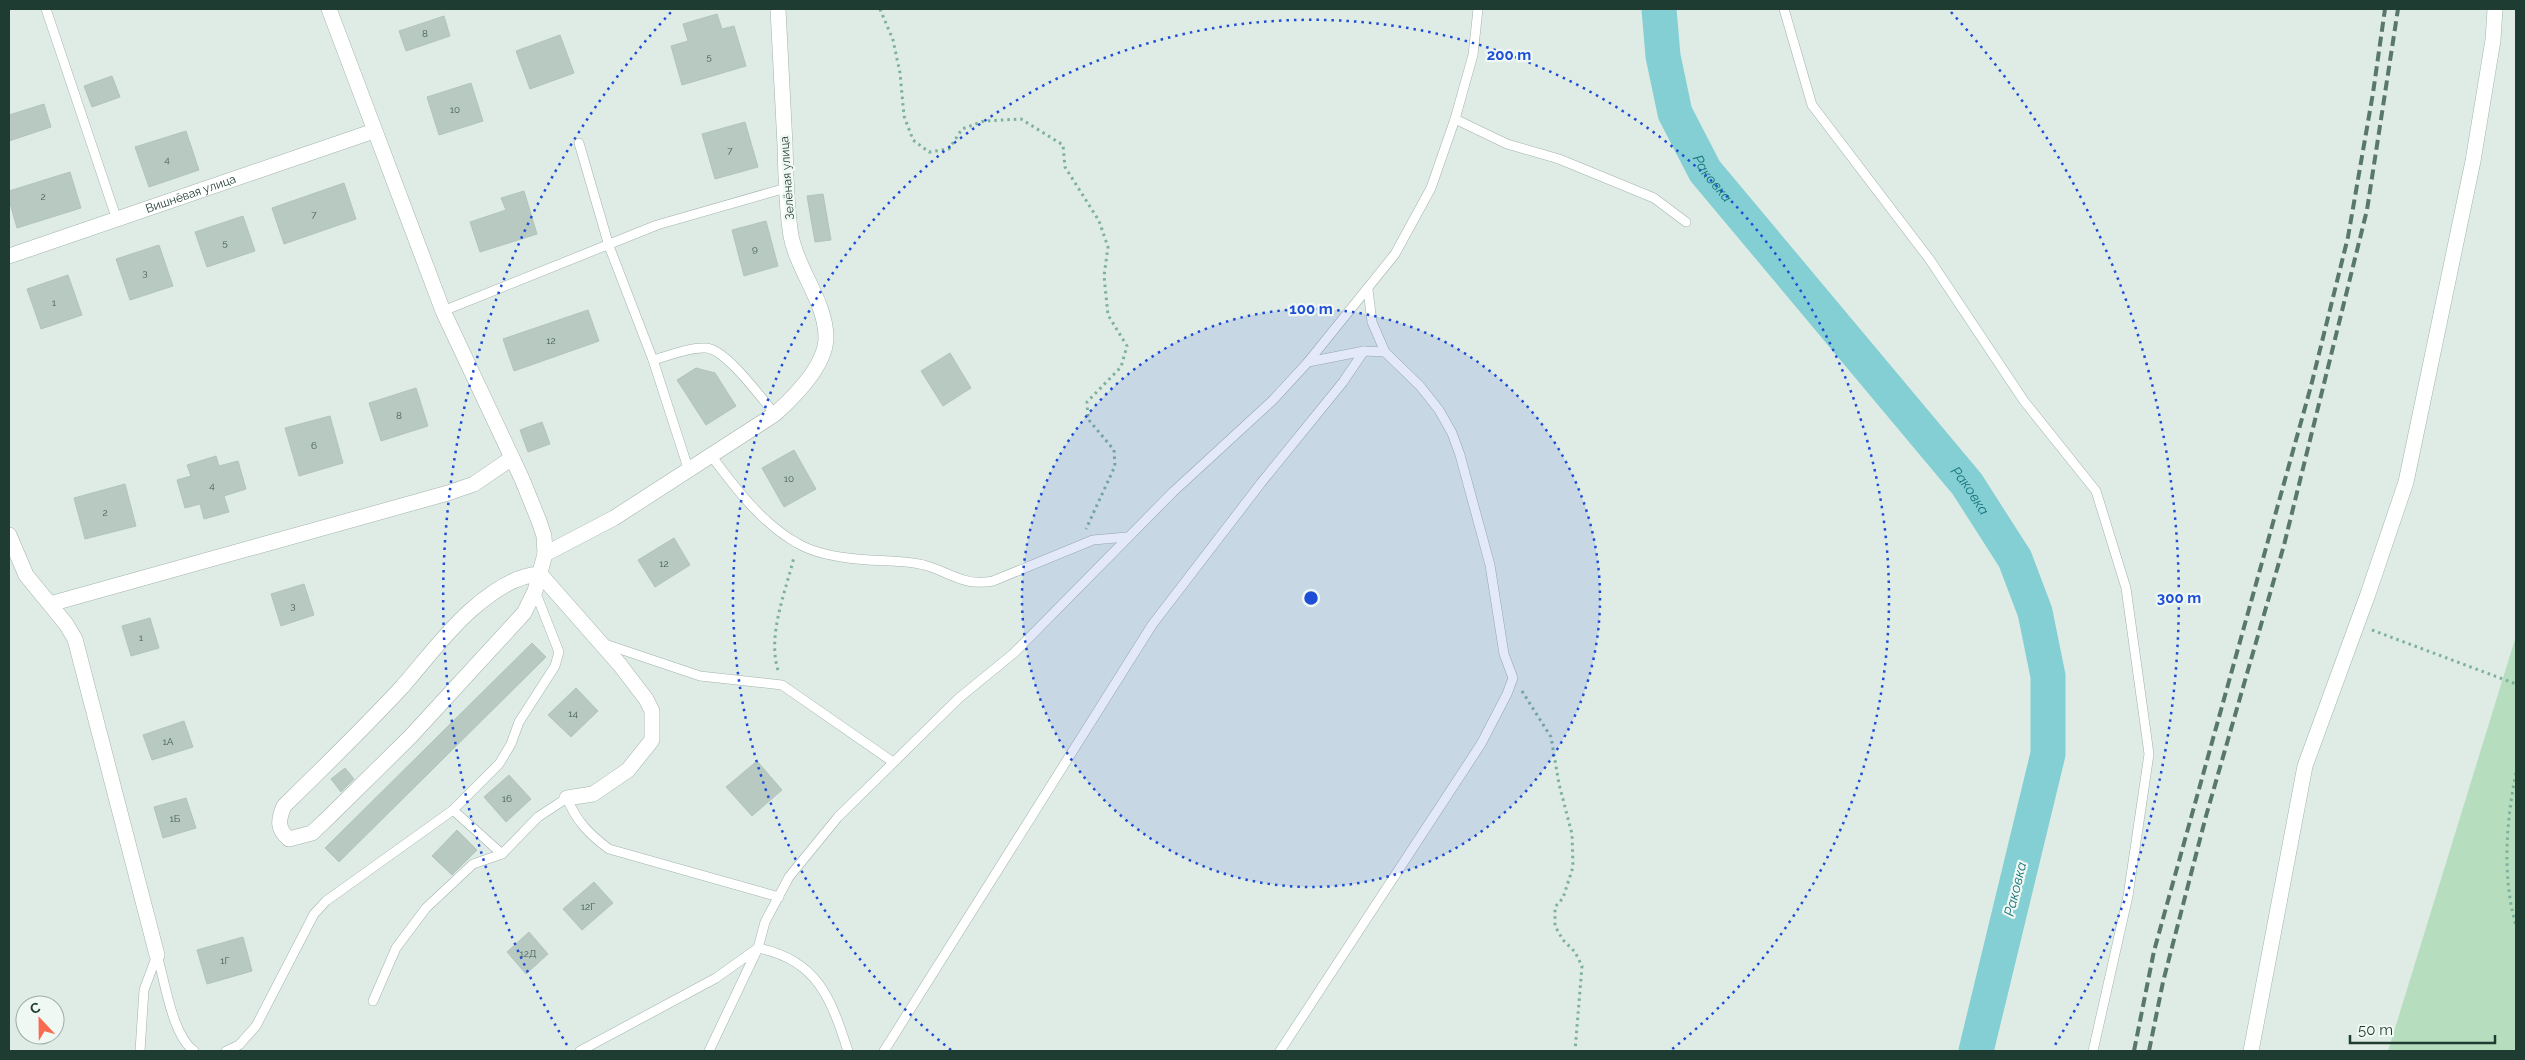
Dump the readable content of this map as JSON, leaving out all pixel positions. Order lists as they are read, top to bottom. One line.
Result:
{"streets":{"street":["Зелёная улица","Вишнёвая улица"]},"water":["Раковка"],"house_numbers":["8","5","10","7","4","2","7","5","9","3","1","12","8","6","10","4","2","12","3","1","14","1А","16","1Б","12Г","12Д","1Г"],"scale_bar":"50 m","north":"top","rings":["200 m","100 m","300 m"]}
